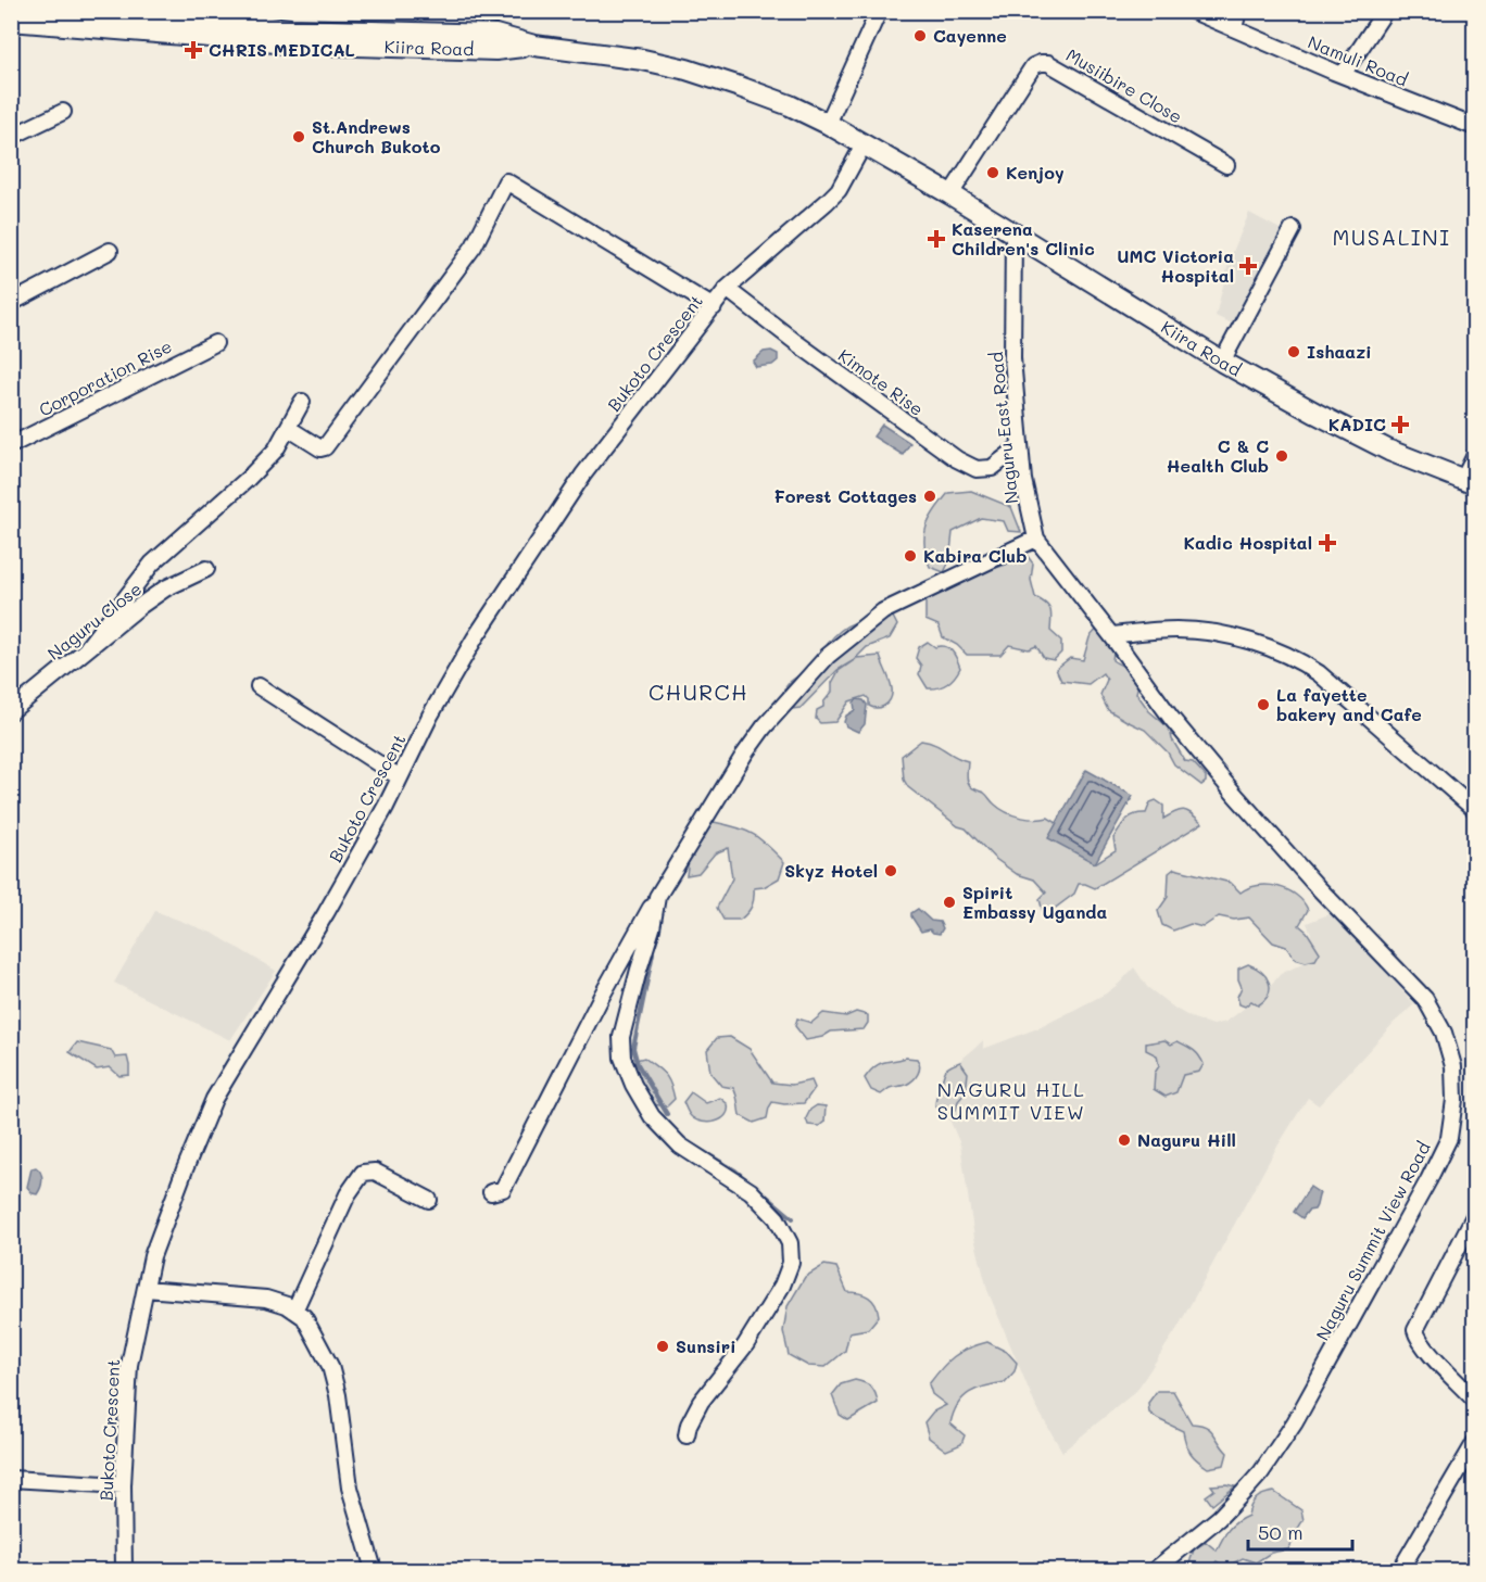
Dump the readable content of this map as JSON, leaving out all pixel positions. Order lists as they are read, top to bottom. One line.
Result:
{"streets":{"main road":["Kiira Road"],"street":["Namuli Road","Musiibire Close","Bukoto Crescent","Corporation Rise","Kimote Rise","Naguru East Road","Naguru Close","Naguru Summit View Road"]},"crossings":[["Kiira Road","Musiibire Close"],["Kiira Road","Bukoto Crescent"],["Kiira Road","Naguru East Road"],["Bukoto Crescent","Kimote Rise"],["Kimote Rise","Naguru East Road"],["Naguru East Road","Naguru Summit View Road"]],"districts":["MUSALINI","CHURCH","NAGURU HILL SUMMIT VIEW"],"places":{"other":["Cayenne","St.Andrews Church Bukoto","Kenjoy","Ishaazi","C & C Health Club","Forest Cottages","Kabira Club","La fayette bakery and Cafe","Skyz Hotel","Spirit Embassy Uganda","Naguru Hill","Sunsiri"],"health":["CHRIS MEDICAL","Kaserena Children's Clinic","UMC Victoria Hospital","KADIC","Kadic Hospital"]},"scale_bar":"50 m"}
